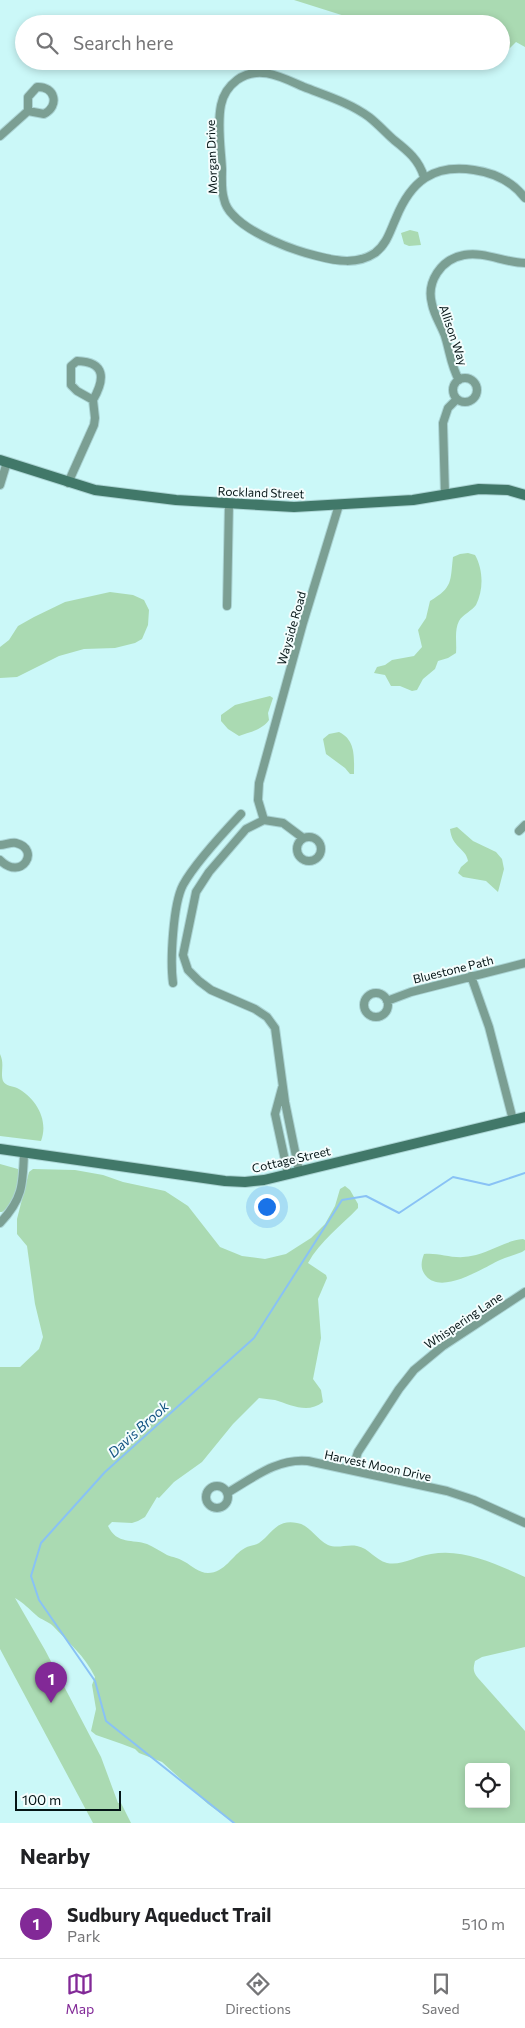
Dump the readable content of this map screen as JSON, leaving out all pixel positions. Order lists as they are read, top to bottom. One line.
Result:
{"streets":{"street":["Morgan Drive","Allison Way","Rockland Street","Wayside Road","Bluestone Path","Cottage Street","Whispering Lane","Harvest Moon Drive"]},"crossings":[["Allison Way","Rockland Street"],["Rockland Street","Wayside Road"],["Whispering Lane","Harvest Moon Drive"]],"water":["Davis Brook"],"scale_bar":"100 m","page":{"search":"Search here","pins":"1","scale":"100 m","heading":"Nearby","list":[{"mark":"1","name":"Sudbury Aqueduct Trail","note":"Park","value":"510 m"}],"nav":["Map","Directions","Saved"]}}
